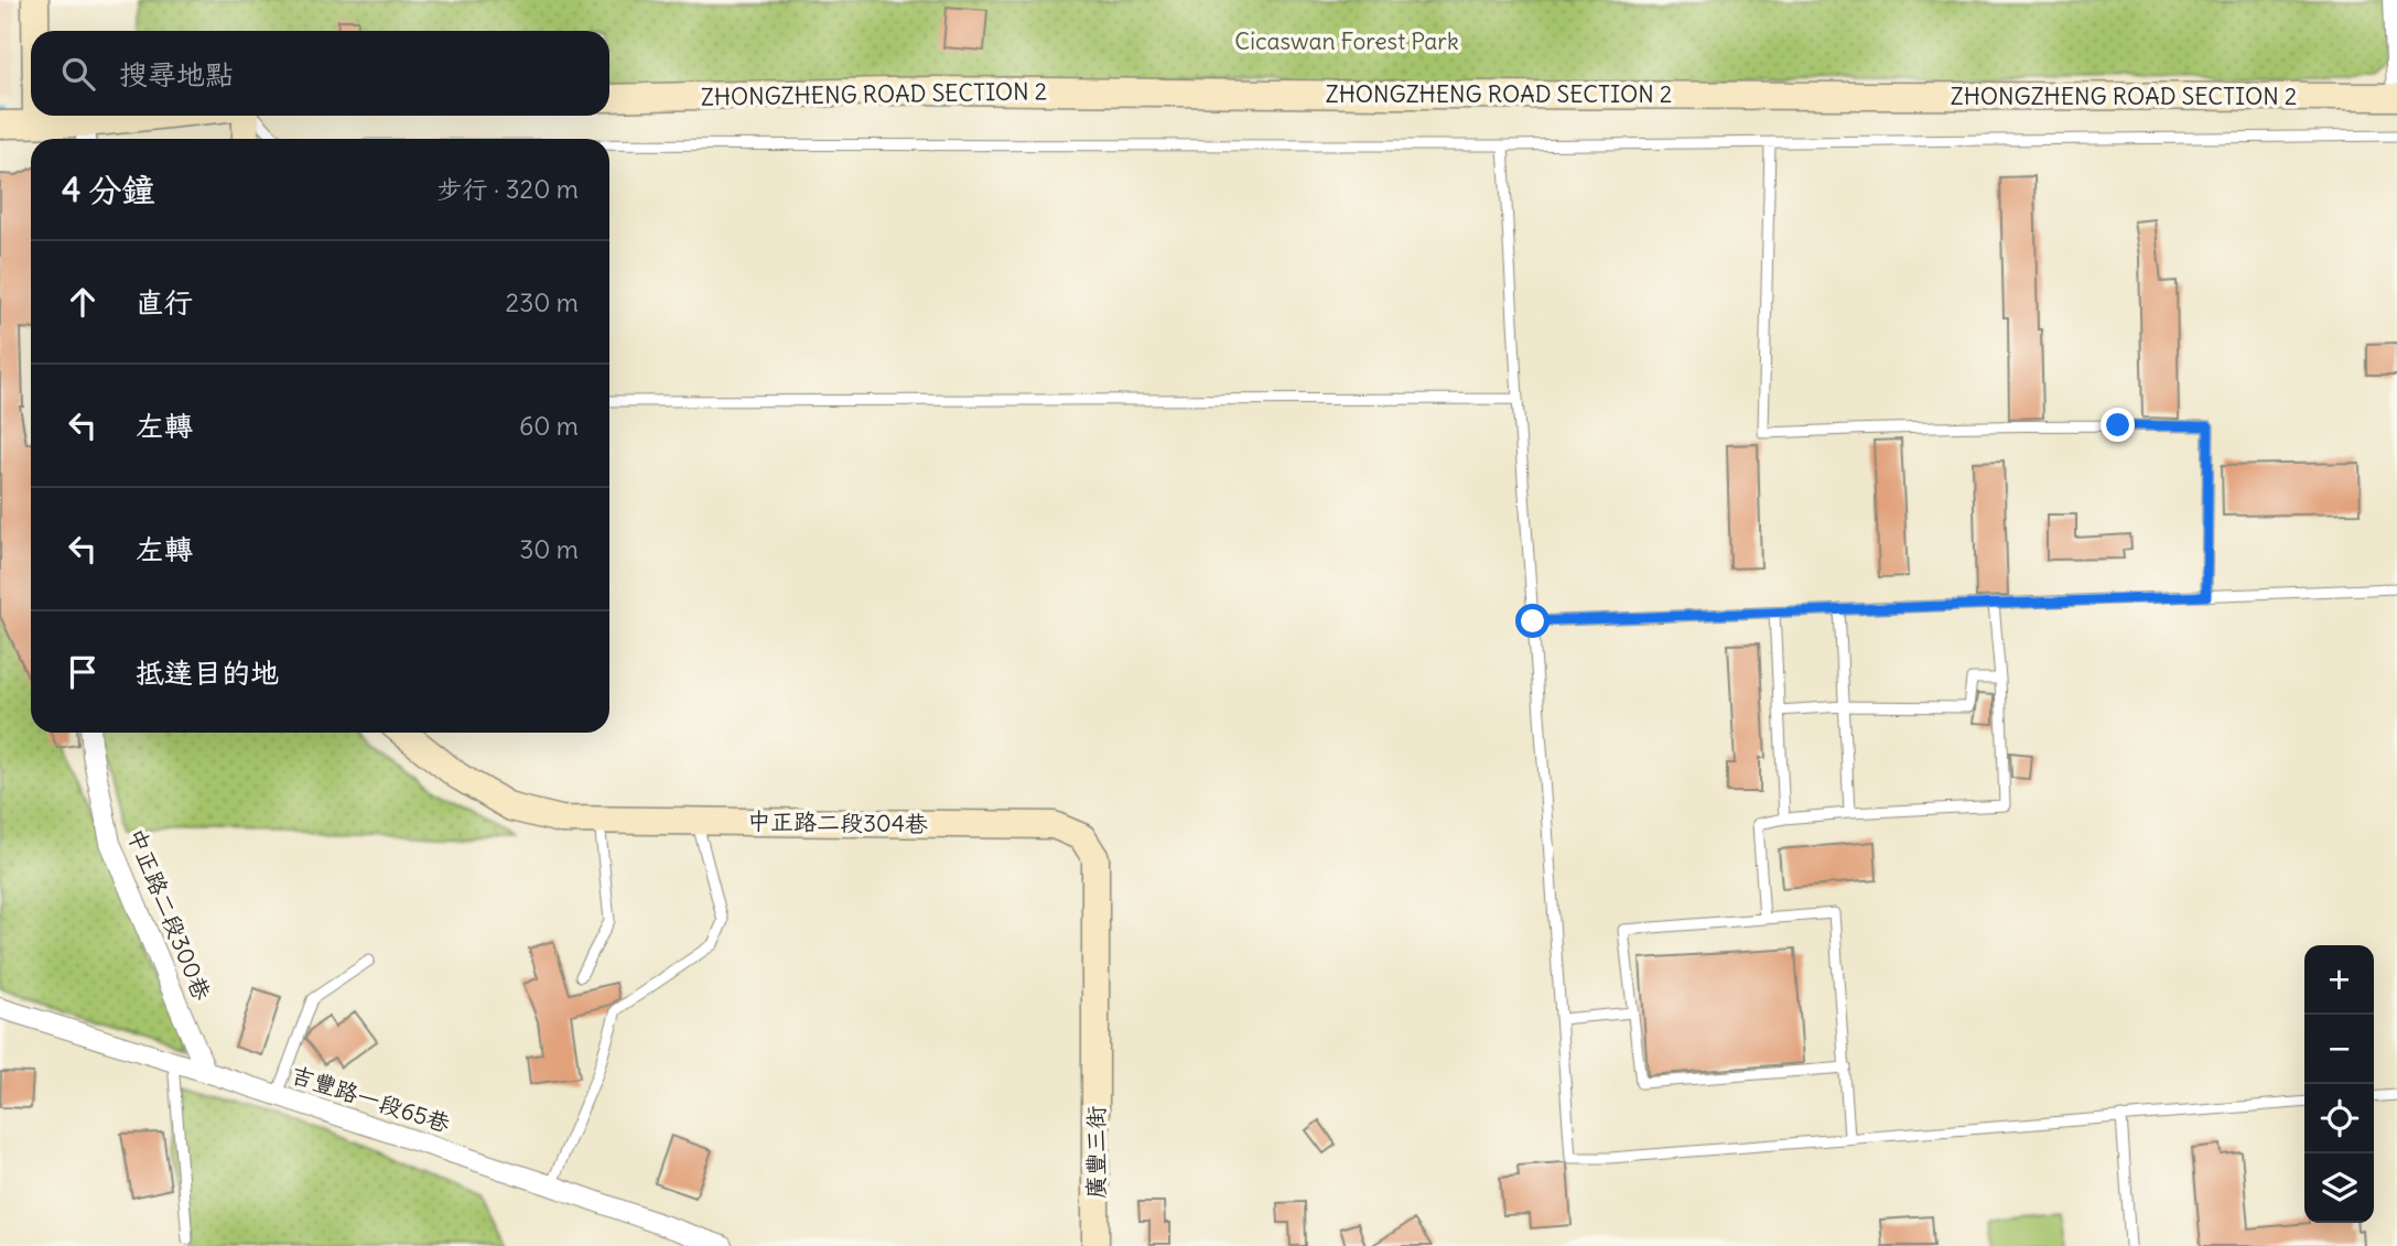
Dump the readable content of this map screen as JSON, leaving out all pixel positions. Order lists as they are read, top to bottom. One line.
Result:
{"streets":{"street":["ZHONGZHENG ROAD SECTION 2","中正路二段304巷","中正路二段300巷","吉豐路一段65巷","廣豐三街"]},"crossings":[["中正路二段304巷","廣豐三街"],["中正路二段300巷","吉豐路一段65巷"]],"parks":["Cicaswan Forest Park"],"page":{"search":"搜尋地點","heading":["4 分鐘","步行 · 320 m"],"list":[["直行","230 m"],["左轉","60 m"],["左轉","30 m"],"抵達目的地"],"map_buttons":["+","−"]}}
